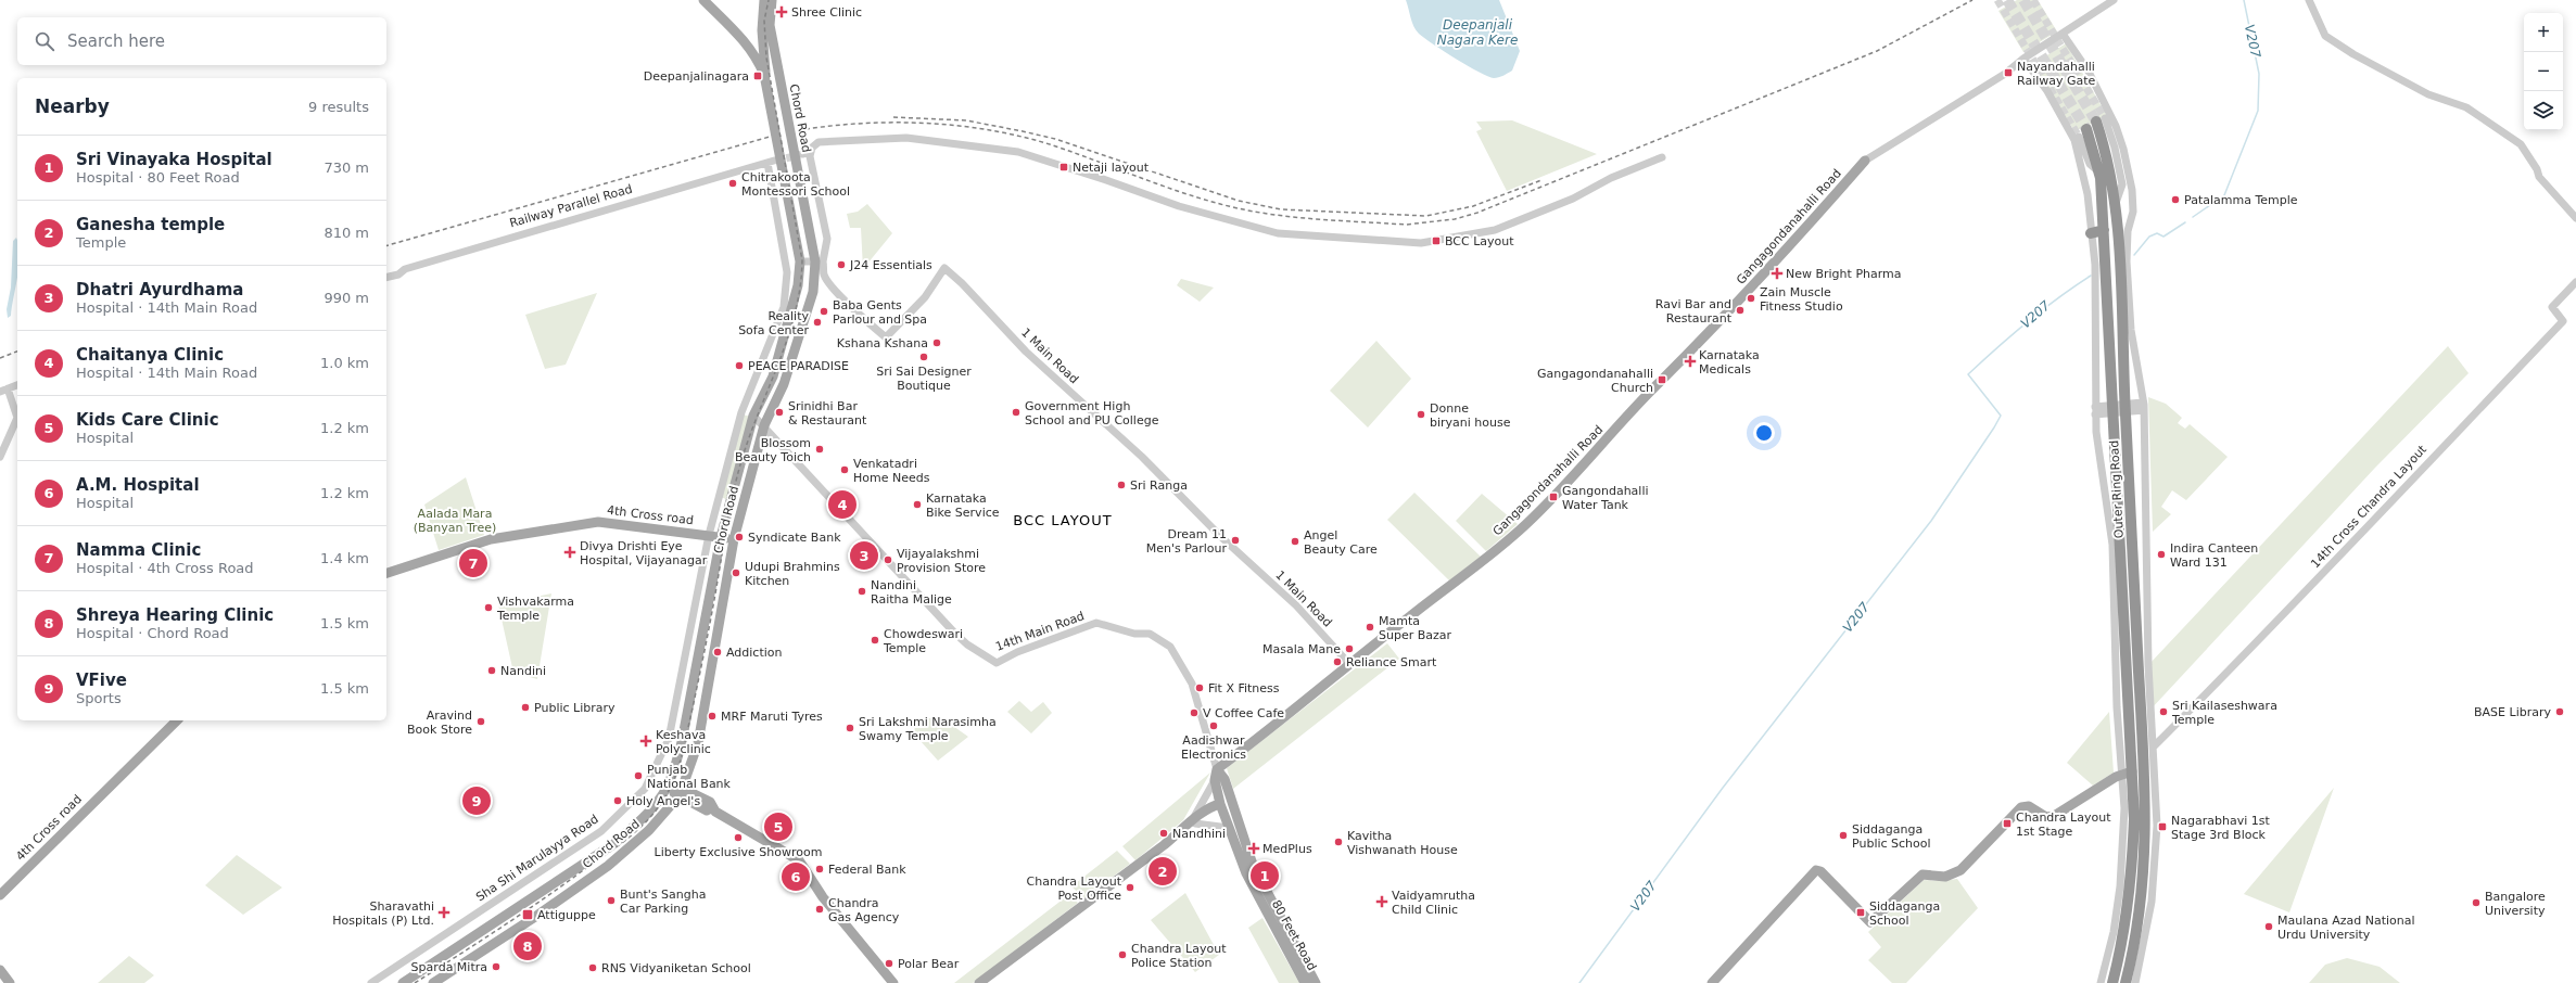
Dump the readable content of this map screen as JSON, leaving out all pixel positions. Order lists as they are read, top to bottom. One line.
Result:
{"streets":{"highway":["Outer Ring Road"],"main road":["Chord Road","Gangagondanahalli Road","4th Cross road","80 Feet Road"],"street":["Railway Parallel Road","1 Main Road","14th Cross Chandra Layout","14th Main Road","Sha Shi Marulayya Road"]},"crossings":[["Chord Road","1 Main Road"],["Chord Road","4th Cross road"],["Chord Road","14th Main Road"],["Railway Parallel Road","Sha Shi Marulayya Road"],["Gangagondanahalli Road","1 Main Road"],["Gangagondanahalli Road","14th Main Road"],["Gangagondanahalli Road","80 Feet Road"],["4th Cross road","Sha Shi Marulayya Road"],["14th Main Road","80 Feet Road"]],"districts":["BCC LAYOUT"],"water":["Deepanjali Nagara Kere","V207"],"parks":["Aalada Mara (Banyan Tree)"],"places":{"health":["Shree Clinic","New Bright Pharma","Karnataka Medicals","Divya Drishti Eye Hospital, Vijayanagar","Keshava Polyclinic","MedPlus","Vaidyamrutha Child Clinic","Sharavathi Hospitals (P) Ltd."],"transit":["Nayandahalli Railway Gate","Deepanjalinagara","Netaji layout","BCC Layout","Gangagondanahalli Church","Gangondahalli Water Tank","Chandra Layout 1st Stage","Nagarabhavi 1st Stage 3rd Block","Siddaganga School","Attiguppe"],"other":["Chitrakoota Montessori School","Patalamma Temple","J24 Essentials","Zain Muscle Fitness Studio","Ravi Bar and Restaurant","Baba Gents Parlour and Spa","Reality Sofa Center","Kshana Kshana","Sri Sai Designer Boutique","PEACE PARADISE","Srinidhi Bar & Restaurant","Government High School and PU College","Donne biryani house","Blossom Beauty Toich","Venkatadri Home Needs","Sri Ranga","Karnataka Bike Service","Syndicate Bank","Dream 11 Men's Parlour","Angel Beauty Care","Indira Canteen Ward 131","Vijayalakshmi Provision Store","Udupi Brahmins Kitchen","Nandini Raitha Malige","Vishvakarma Temple","Mamta Super Bazar","Chowdeswari Temple","Masala Mane","Addiction","Reliance Smart","Nandini","Fit X Fitness","Public Library","Sri Kailaseshwara Temple","BASE Library","V Coffee Cafe","MRF Maruti Tyres","Aravind Book Store","Aadishwar Electronics","Sri Lakshmi Narasimha Swamy Temple","Punjab National Bank","Holy Angel's","Nandhini","Siddaganga Public School","Liberty Exclusive Showroom","Kavitha Vishwanath House","Federal Bank","Chandra Layout Post Office","Bunt's Sangha Car Parking","Bangalore University","Chandra Gas Agency","Maulana Azad National Urdu University","Chandra Layout Police Station","Polar Bear","Sparda Mitra","RNS Vidyaniketan School"]},"page":{"map_buttons":["+","−"],"search":"Search here","heading":["Nearby","9 results"],"list":[{"mark":"1","name":"Sri Vinayaka Hospital","note":"Hospital · 80 Feet Road","value":"730 m"},{"mark":"2","name":"Ganesha temple","note":"Temple","value":"810 m"},{"mark":"3","name":"Dhatri Ayurdhama","note":"Hospital · 14th Main Road","value":"990 m"},{"mark":"4","name":"Chaitanya Clinic","note":"Hospital · 14th Main Road","value":"1.0 km"},{"mark":"5","name":"Kids Care Clinic","note":"Hospital","value":"1.2 km"},{"mark":"6","name":"A.M. Hospital","note":"Hospital","value":"1.2 km"},{"mark":"7","name":"Namma Clinic","note":"Hospital · 4th Cross Road","value":"1.4 km"},{"mark":"8","name":"Shreya Hearing Clinic","note":"Hospital · Chord Road","value":"1.5 km"},{"mark":"9","name":"VFive","note":"Sports","value":"1.5 km"}],"pins":["4","3","7","9","5","2","1","6","8"]}}
